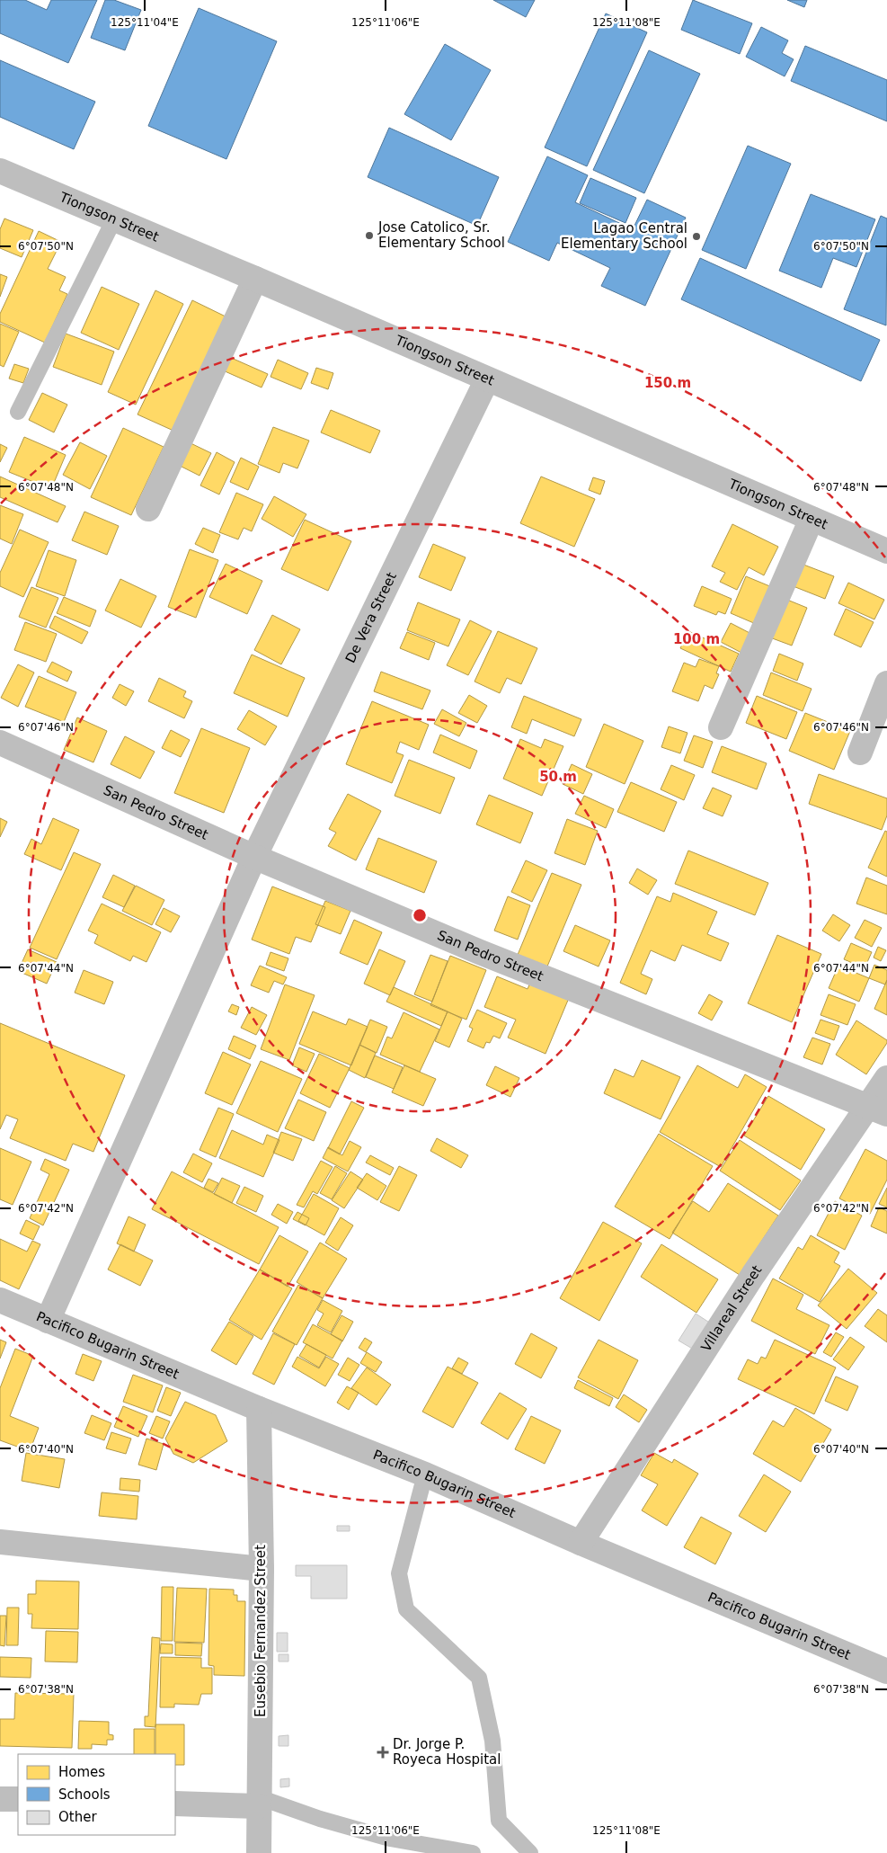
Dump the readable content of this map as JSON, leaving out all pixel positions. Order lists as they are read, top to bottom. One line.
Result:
{"streets":{"street":["Tiongson Street","De Vera Street","San Pedro Street","Villareal Street","Pacifico Bugarin Street","Eusebio Fernandez Street"]},"crossings":[["Tiongson Street","De Vera Street"],["De Vera Street","San Pedro Street"],["De Vera Street","Pacifico Bugarin Street"],["San Pedro Street","Villareal Street"],["Villareal Street","Pacifico Bugarin Street"],["Pacifico Bugarin Street","Eusebio Fernandez Street"]],"places":{"other":["Jose Catolico, Sr. Elementary School","Lagao Central Elementary School"],"health":["Dr. Jorge P. Royeca Hospital"]},"legend":["Homes","Schools","Other"],"coordinates":["125°11'04\"E","125°11'06\"E","125°11'08\"E","6°07'50\"N","6°07'48\"N","6°07'46\"N","6°07'44\"N","6°07'42\"N","6°07'40\"N","6°07'38\"N"],"rings":["150 m","100 m","50 m"]}
